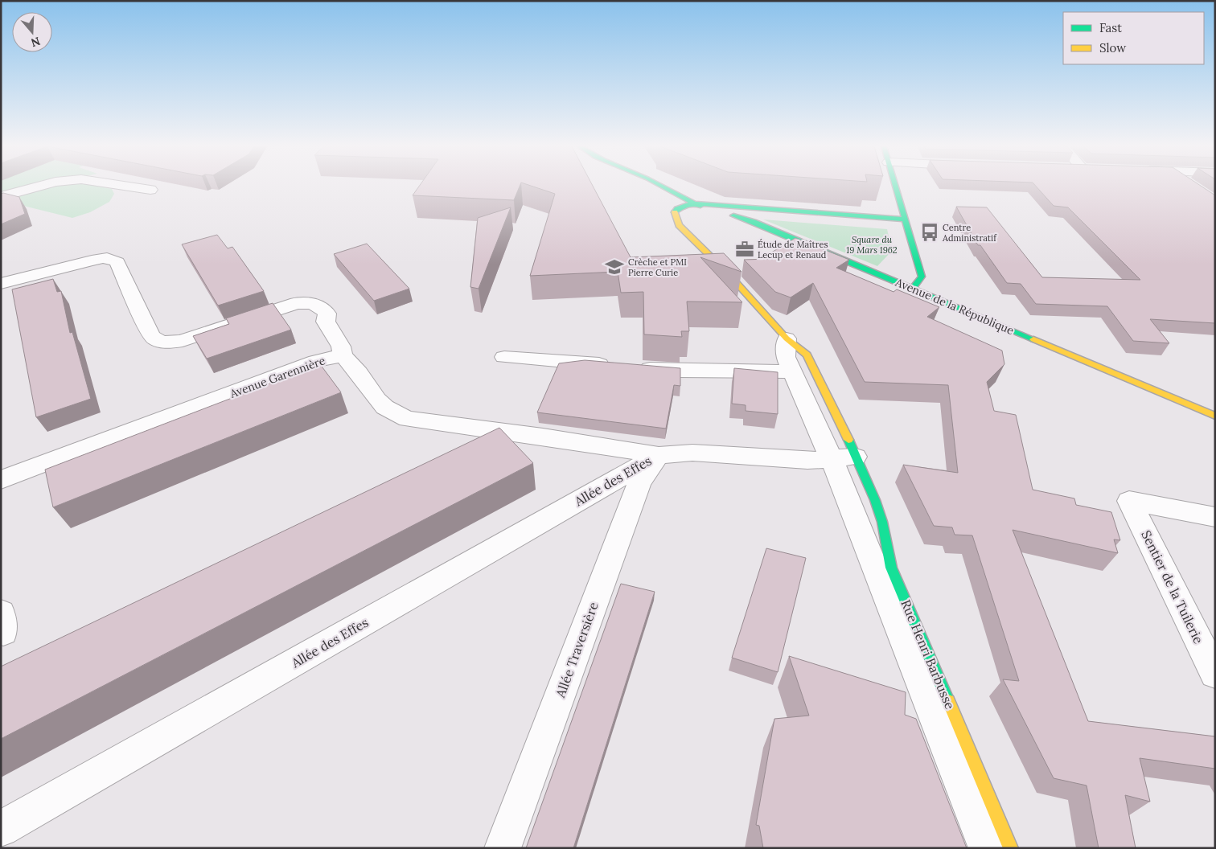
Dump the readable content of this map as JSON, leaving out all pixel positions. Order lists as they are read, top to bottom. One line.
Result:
{"streets":{"street":["Avenue de la République","Avenue Garennière","Allée des Effes","Sentier de la Tuilerie","Allée Traversière","Rue Henri Barbusse"]},"crossings":[["Avenue de la République","Rue Henri Barbusse"],["Allée des Effes","Allée Traversière"]],"parks":["Square du 19 Mars 1962"],"places":{"bus stop":["Centre Administratif"],"office":["Étude de Maîtres Lecup et Renaud"],"school or university":["Crèche et PMI Pierre Curie"]},"legend":["Fast","Slow"],"north":"bottom"}
